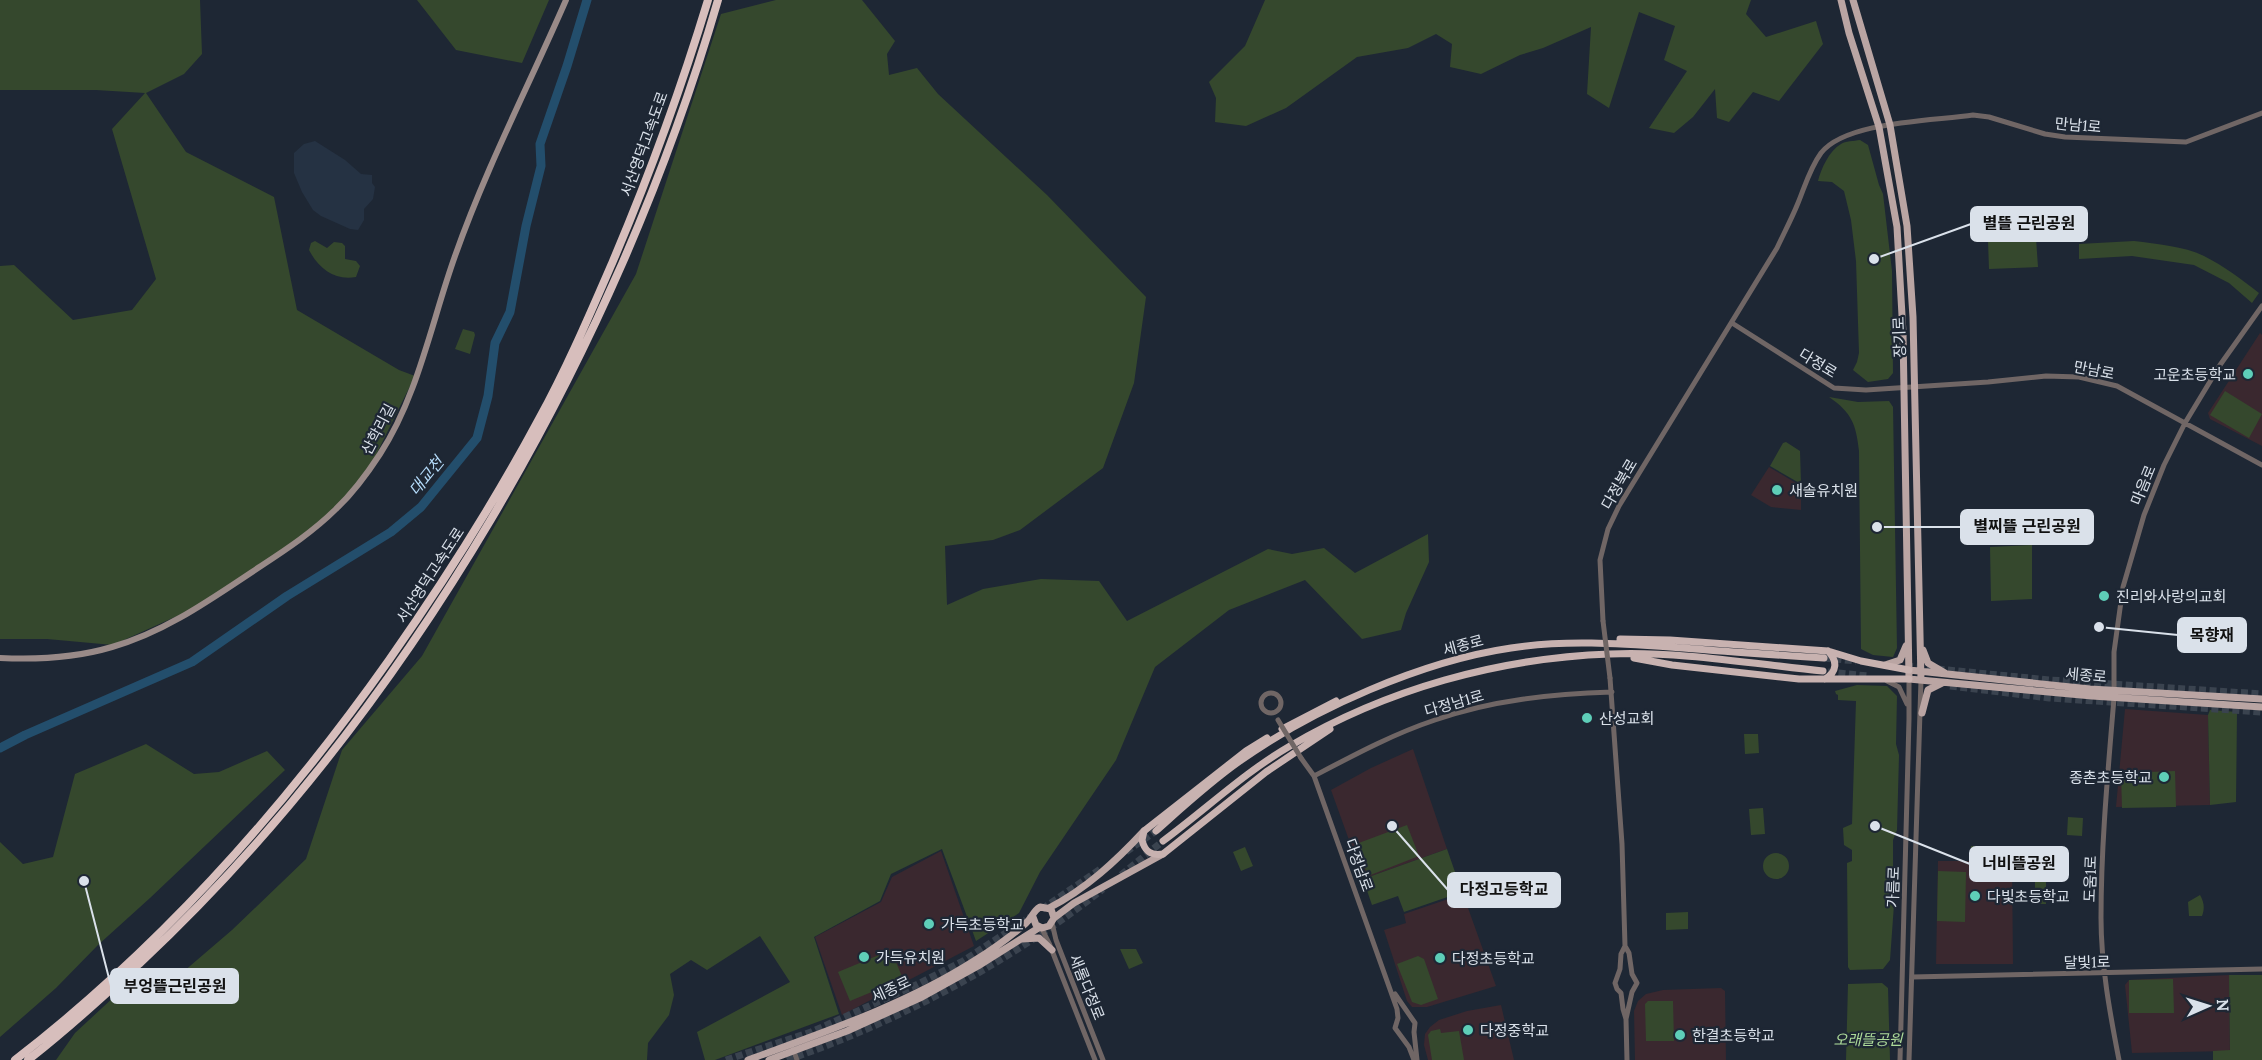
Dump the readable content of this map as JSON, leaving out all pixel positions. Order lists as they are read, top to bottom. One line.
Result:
{"streets":{"highway":["서산영덕고속도로","세종로"],"main road":["장기로","산학리길"],"street":["만남1로","다정로","만남로","다정북로","마음로","다정남1로","다정남로","도움1로","가름로","달빛1로","새롬다정로"]},"crossings":[["만남1로","장기로"],["만남1로","다정북로"],["장기로","다정로"],["장기로","만남로"],["장기로","다정북로"],["장기로","세종로"],["장기로","가름로"],["다정로","만남로"],["다정로","다정북로"],["만남로","마음로"],["다정북로","다정남1로"],["마음로","세종로"],["마음로","도움1로"],["세종로","도움1로"],["세종로","가름로"],["세종로","새롬다정로"],["다정남1로","다정남로"],["도움1로","달빛1로"],["가름로","달빛1로"]],"water":["대교천"],"parks":["오래뜰공원"],"places":["별뜰 근린공원","고운초등학교","새솔유치원","별찌뜰 근린공원","진리와사랑의교회","목향재","산성교회","종촌초등학교","다정고등학교","너비뜰공원","부엉뜰근린공원","다빛초등학교","가득초등학교","가득유치원","다정초등학교","다정중학교","한결초등학교"],"north":"right"}
